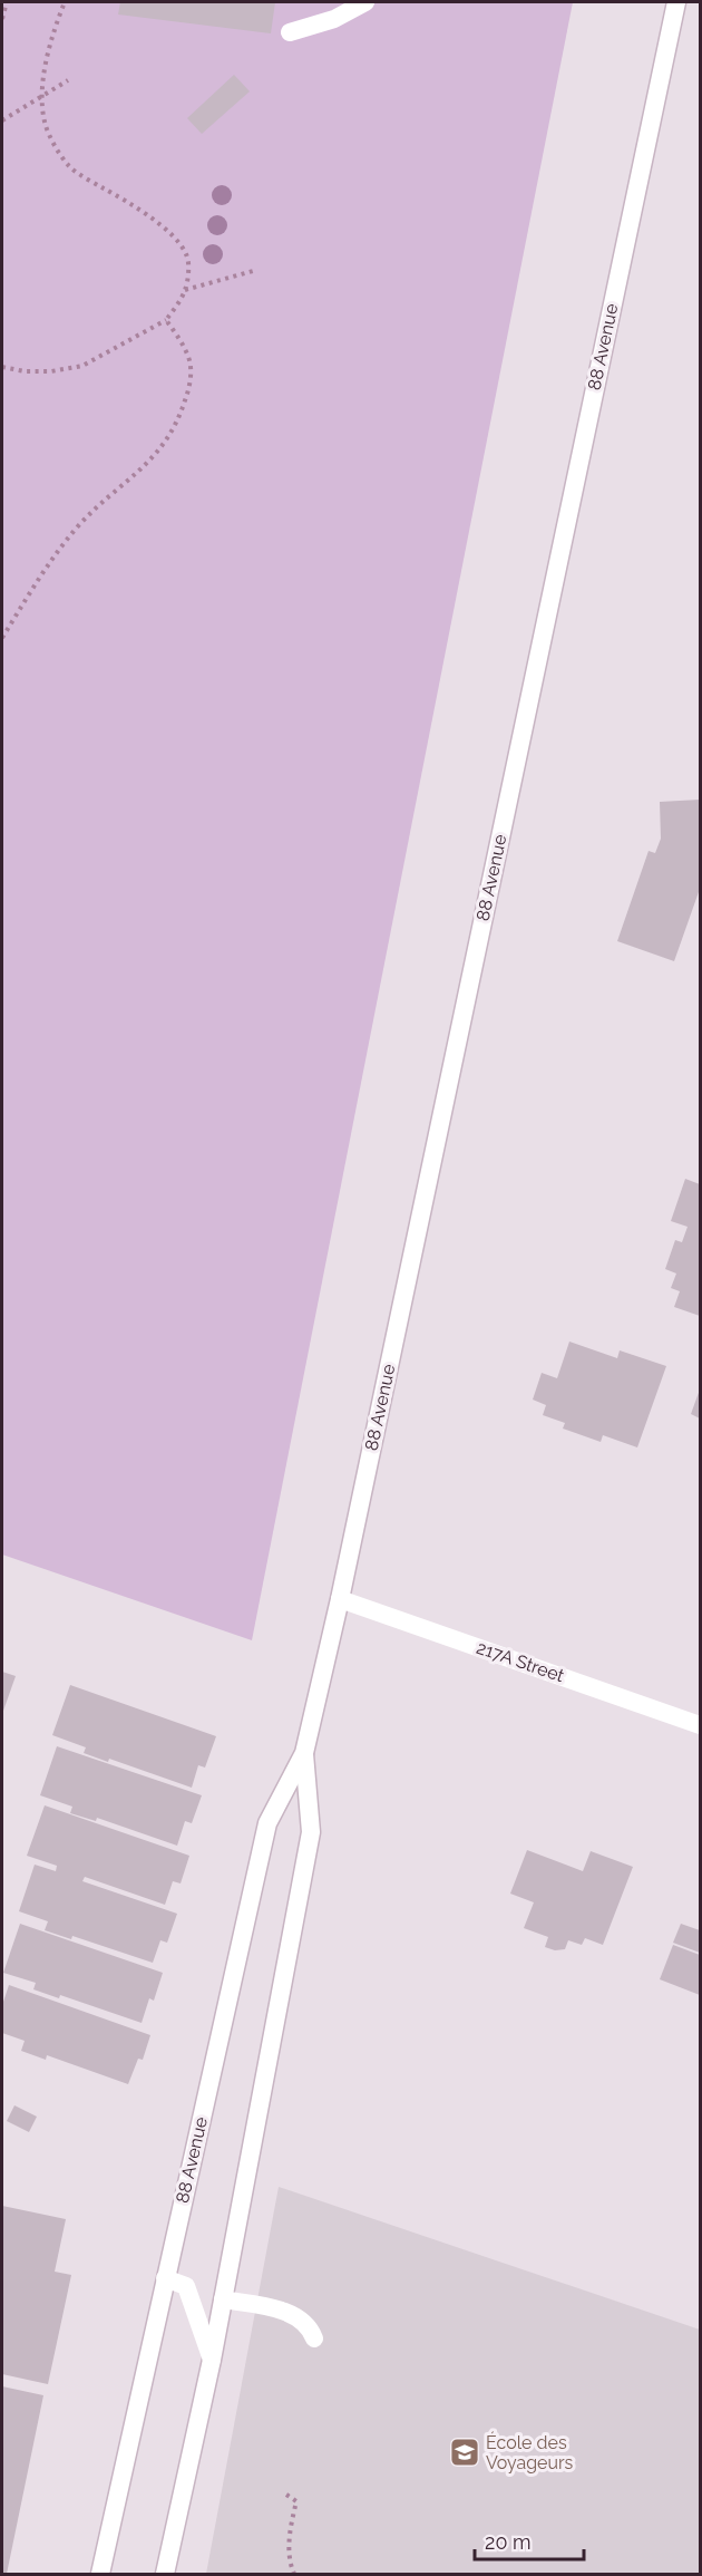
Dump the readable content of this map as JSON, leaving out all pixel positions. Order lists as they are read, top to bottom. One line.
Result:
{"streets":{"main road":["88 Avenue","217A Street"]},"crossings":[["88 Avenue","217A Street"]],"places":{"school or university":["École des Voyageurs"]},"scale_bar":"20 m"}
